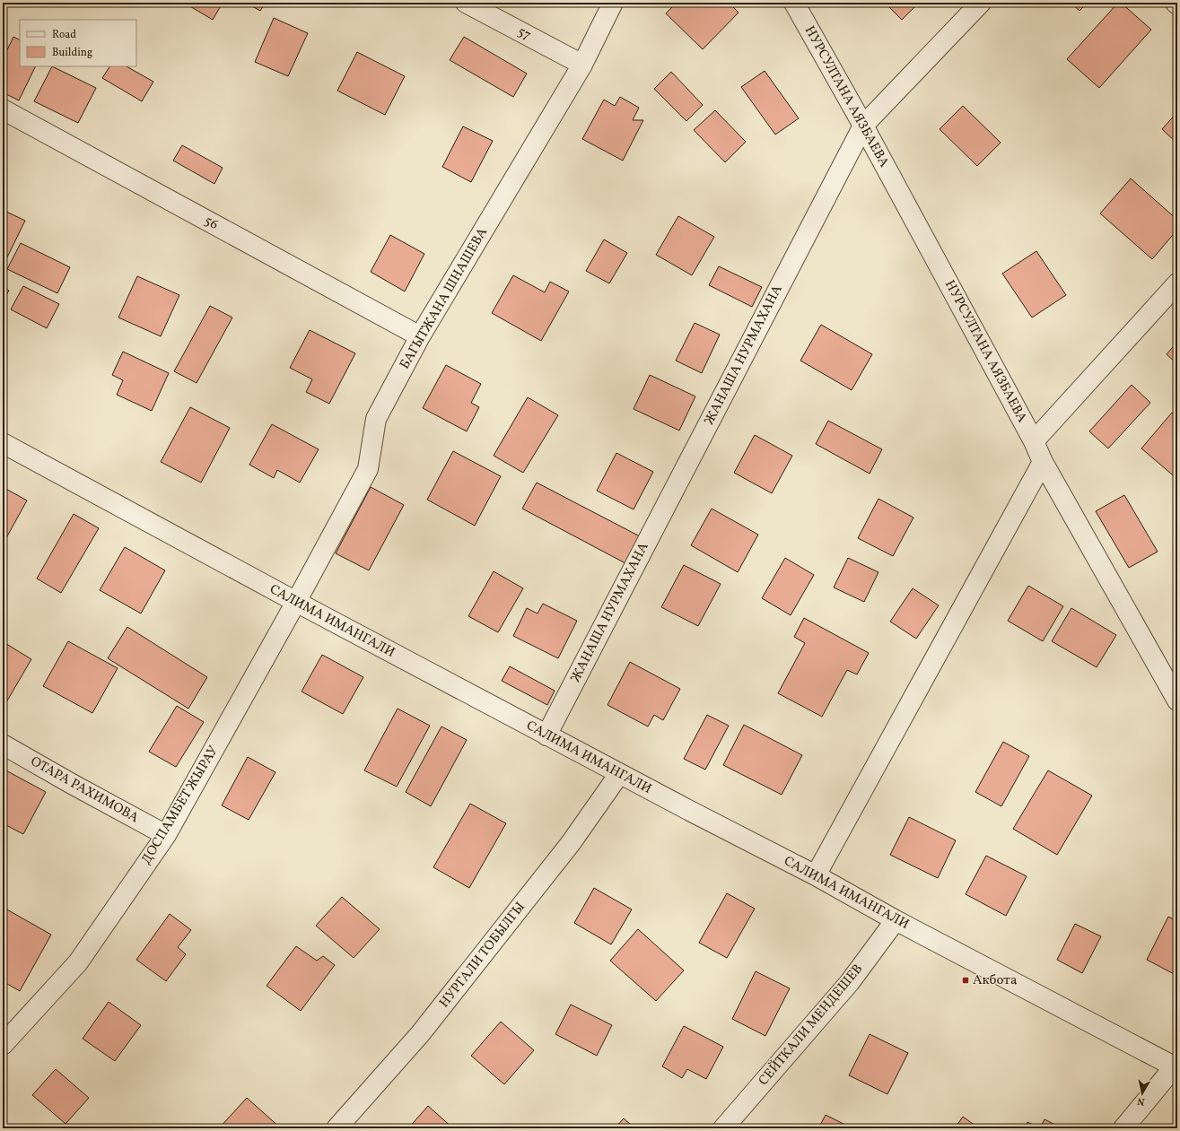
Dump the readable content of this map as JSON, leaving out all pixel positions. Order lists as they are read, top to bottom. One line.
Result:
{"streets":{"street":["57","НУРСУЛТАНА АЯЗБАЕВА","56","БАГЫТЖАНА ШНАШЕВА","ЖАНАША НУРМАХАНА","САЛИМА ИМАНГАЛИ","ОТАРА РАХИМОВА","ДОСПАМБЕТ ЖЫРАУ","НУРГАЛИ ТОБЫЛГЫ","СЕЙТКАЛИ МЕНДЕШЕВ"]},"crossings":[["57","БАГЫТЖАНА ШНАШЕВА"],["НУРСУЛТАНА АЯЗБАЕВА","ЖАНАША НУРМАХАНА"],["56","БАГЫТЖАНА ШНАШЕВА"],["БАГЫТЖАНА ШНАШЕВА","САЛИМА ИМАНГАЛИ"],["БАГЫТЖАНА ШНАШЕВА","ДОСПАМБЕТ ЖЫРАУ"],["ЖАНАША НУРМАХАНА","САЛИМА ИМАНГАЛИ"],["САЛИМА ИМАНГАЛИ","ДОСПАМБЕТ ЖЫРАУ"],["САЛИМА ИМАНГАЛИ","НУРГАЛИ ТОБЫЛГЫ"],["САЛИМА ИМАНГАЛИ","СЕЙТКАЛИ МЕНДЕШЕВ"],["ОТАРА РАХИМОВА","ДОСПАМБЕТ ЖЫРАУ"]],"places":{"transit":["Акбота"]},"legend":["Road","Building"],"north":"bottom"}
